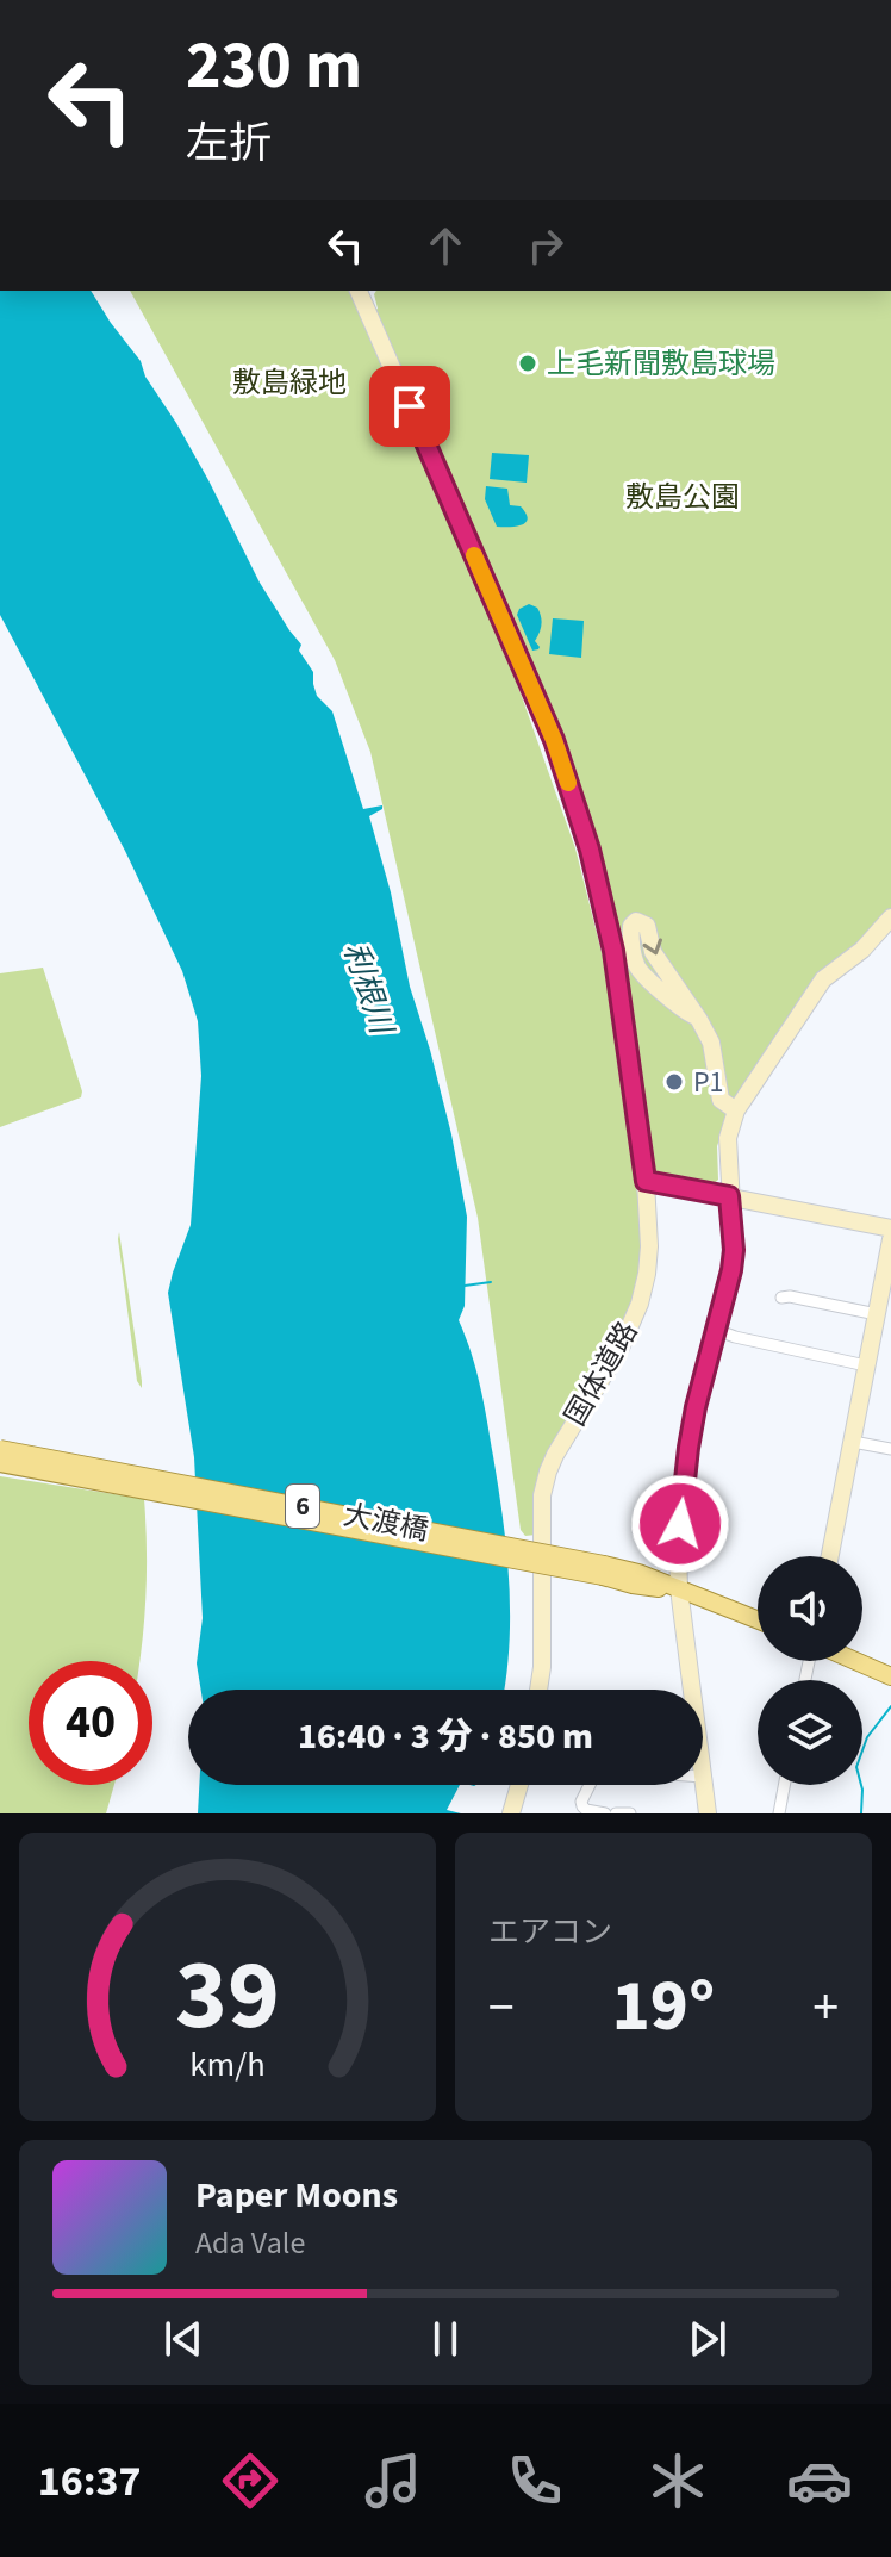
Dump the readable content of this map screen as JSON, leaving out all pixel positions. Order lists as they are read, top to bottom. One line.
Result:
{"streets":{"main road":["6","大渡橋"],"street":["国体道路"]},"crossings":[["6","大渡橋"]],"water":["利根川"],"parks":["敷島緑地","敷島公園"],"places":["上毛新聞敷島球場","P1"],"page":{"turn":["230 m","左折"],"limit":"40","trip":"16:40 · 3 分 · 850 m","tile":"エアコン","heat":["−","19°","+"],"song":["Paper Moons","Ada Vale"],"tabs":"16:37","gauge":["39","km/h"]}}
